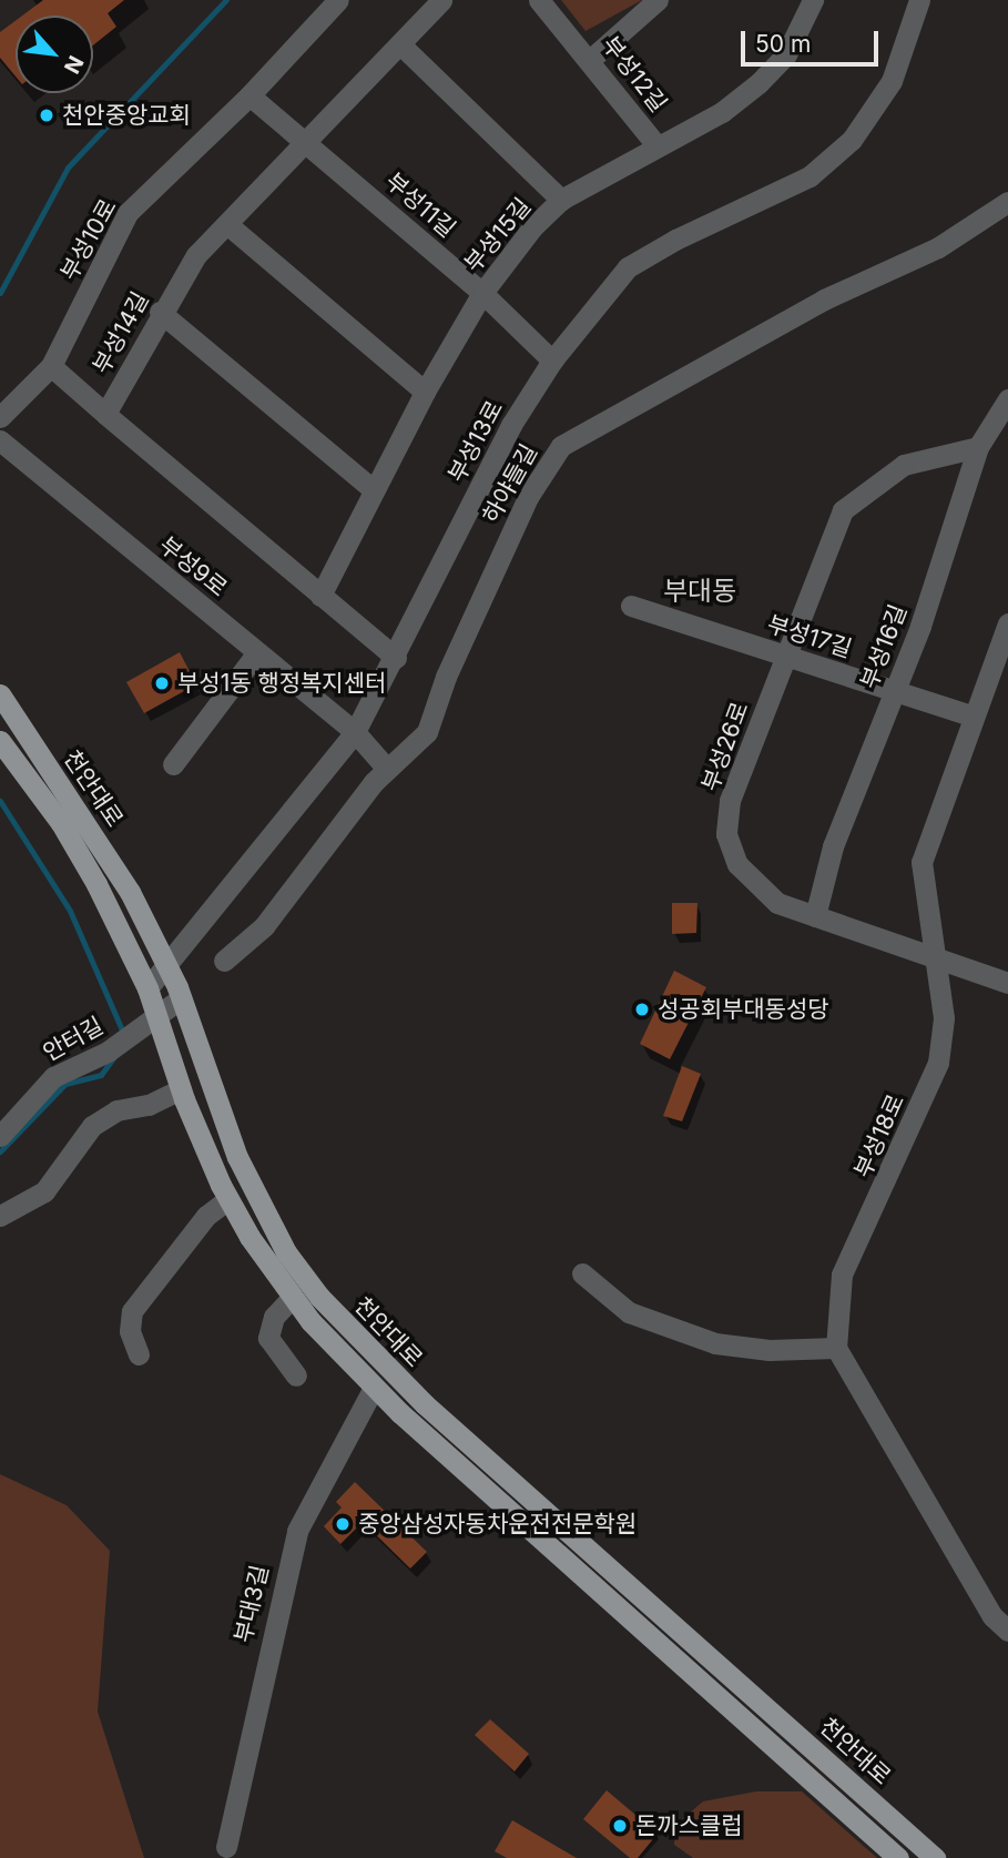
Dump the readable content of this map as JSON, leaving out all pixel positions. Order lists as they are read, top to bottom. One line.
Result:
{"streets":{"main road":["천안대로"],"street":["부성12길","부성11길","부성15길","부성10로","부성14길","부성13로","하야들길","부성9로","부성17길","부성16길","부성26로","안터길","부성18로","부대3길"]},"crossings":[["부성12길","부성15길"],["부성11길","부성15길"],["부성11길","부성10로"],["부성11길","부성14길"],["부성11길","부성13로"],["부성13로","부성9로"],["부성13로","천안대로"],["하야들길","부성9로"],["부성17길","부성16길"],["부성17길","부성26로"],["부성17길","부성18로"],["부성16길","부성26로"],["부성26로","부성18로"],["천안대로","안터길"],["천안대로","부대3길"]],"districts":["부대동"],"places":["천안중앙교회","부성1동 행정복지센터","성공회부대동성당","중앙삼성자동차운전전문학원","돈까스클럽"],"scale_bar":"50 m","north":"bottom right"}
